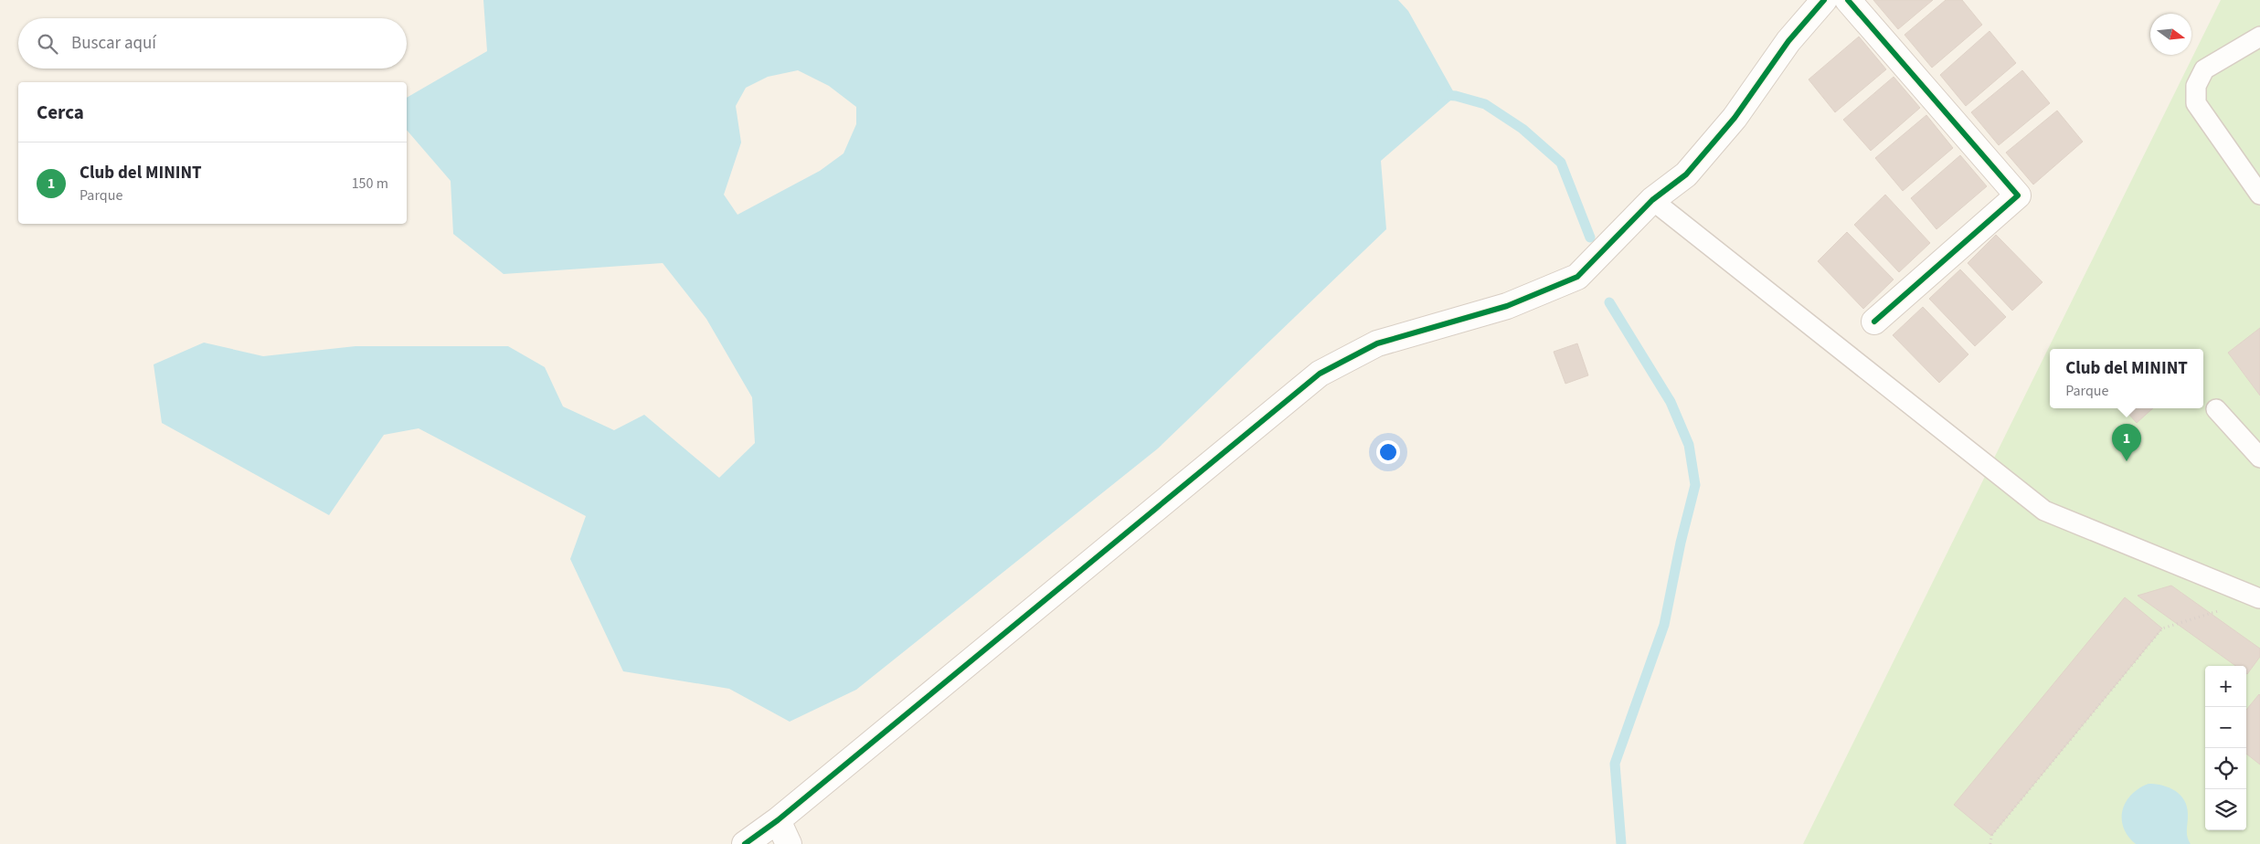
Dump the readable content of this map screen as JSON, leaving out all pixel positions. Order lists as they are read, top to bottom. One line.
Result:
{"north":"right","page":{"search":"Buscar aquí","heading":"Cerca","list":[{"mark":"1","name":"Club del MININT","note":"Parque","value":"150 m"}],"popup":["Club del MININT","Parque"],"pins":"1","map_buttons":["+","−"]}}
